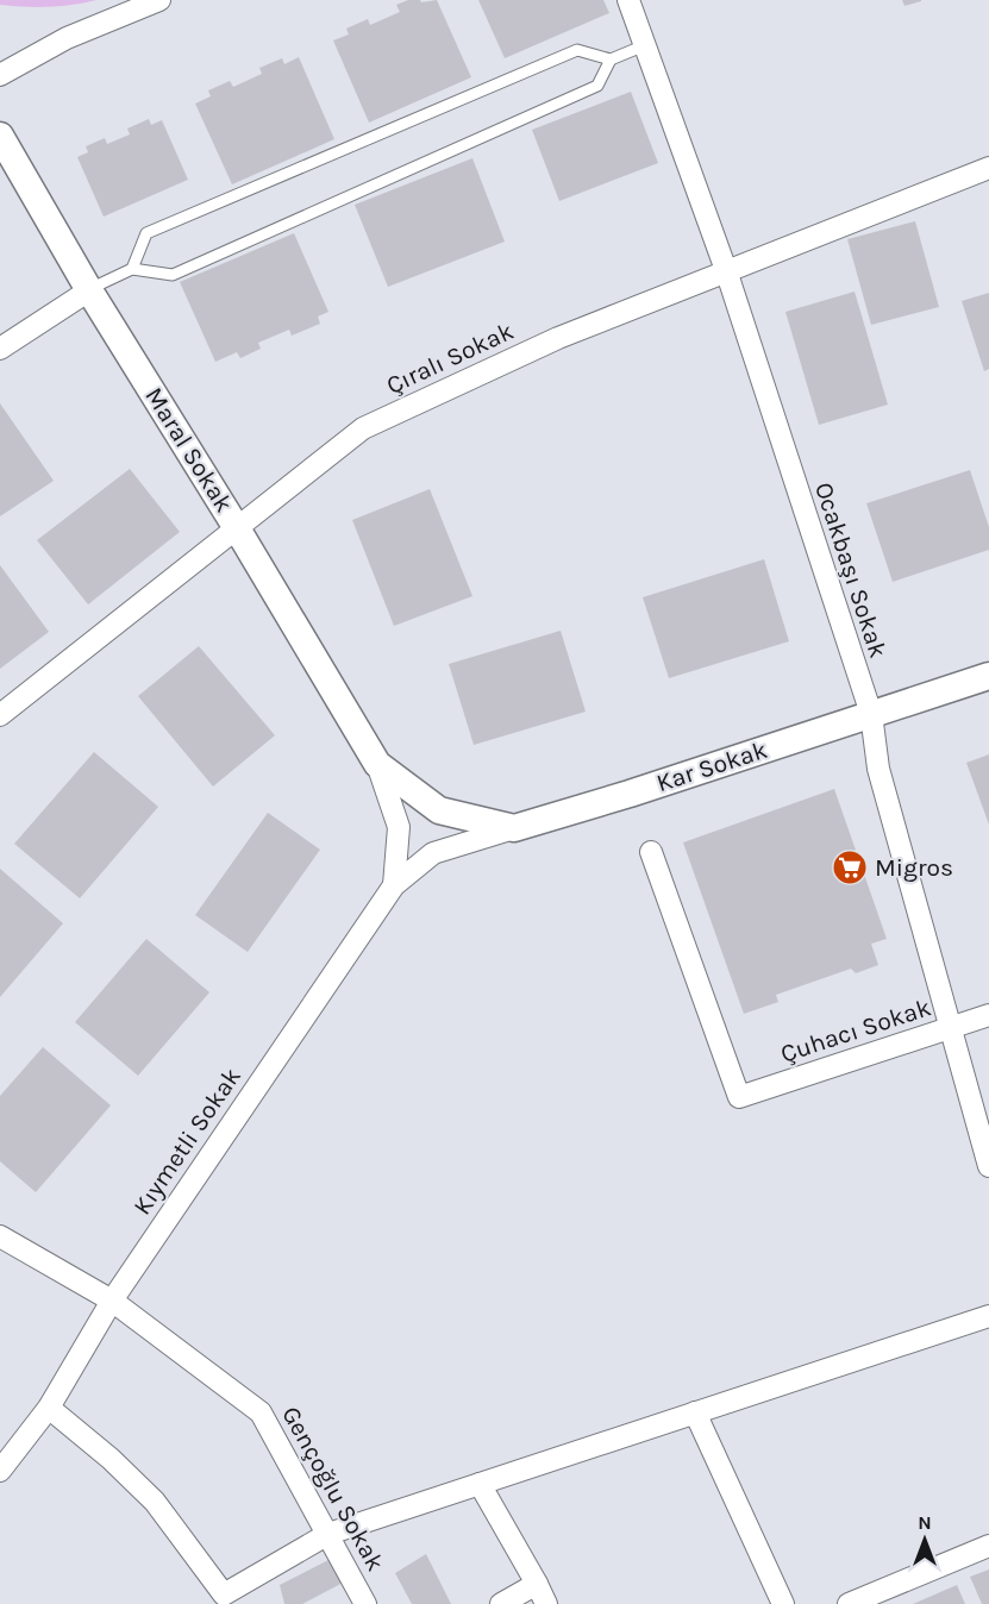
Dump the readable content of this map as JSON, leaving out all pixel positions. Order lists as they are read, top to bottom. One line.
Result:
{"streets":{"street":["Çıralı Sokak","Maral Sokak","Ocakbaşı Sokak","Kar Sokak","Çuhacı Sokak","Kıymetli Sokak","Gençoğlu Sokak"]},"crossings":[["Çıralı Sokak","Maral Sokak"],["Çıralı Sokak","Ocakbaşı Sokak"],["Ocakbaşı Sokak","Kar Sokak"],["Ocakbaşı Sokak","Çuhacı Sokak"],["Kar Sokak","Kıymetli Sokak"],["Kıymetli Sokak","Gençoğlu Sokak"]],"places":{"supermarket":["Migros"]},"north":"top"}
